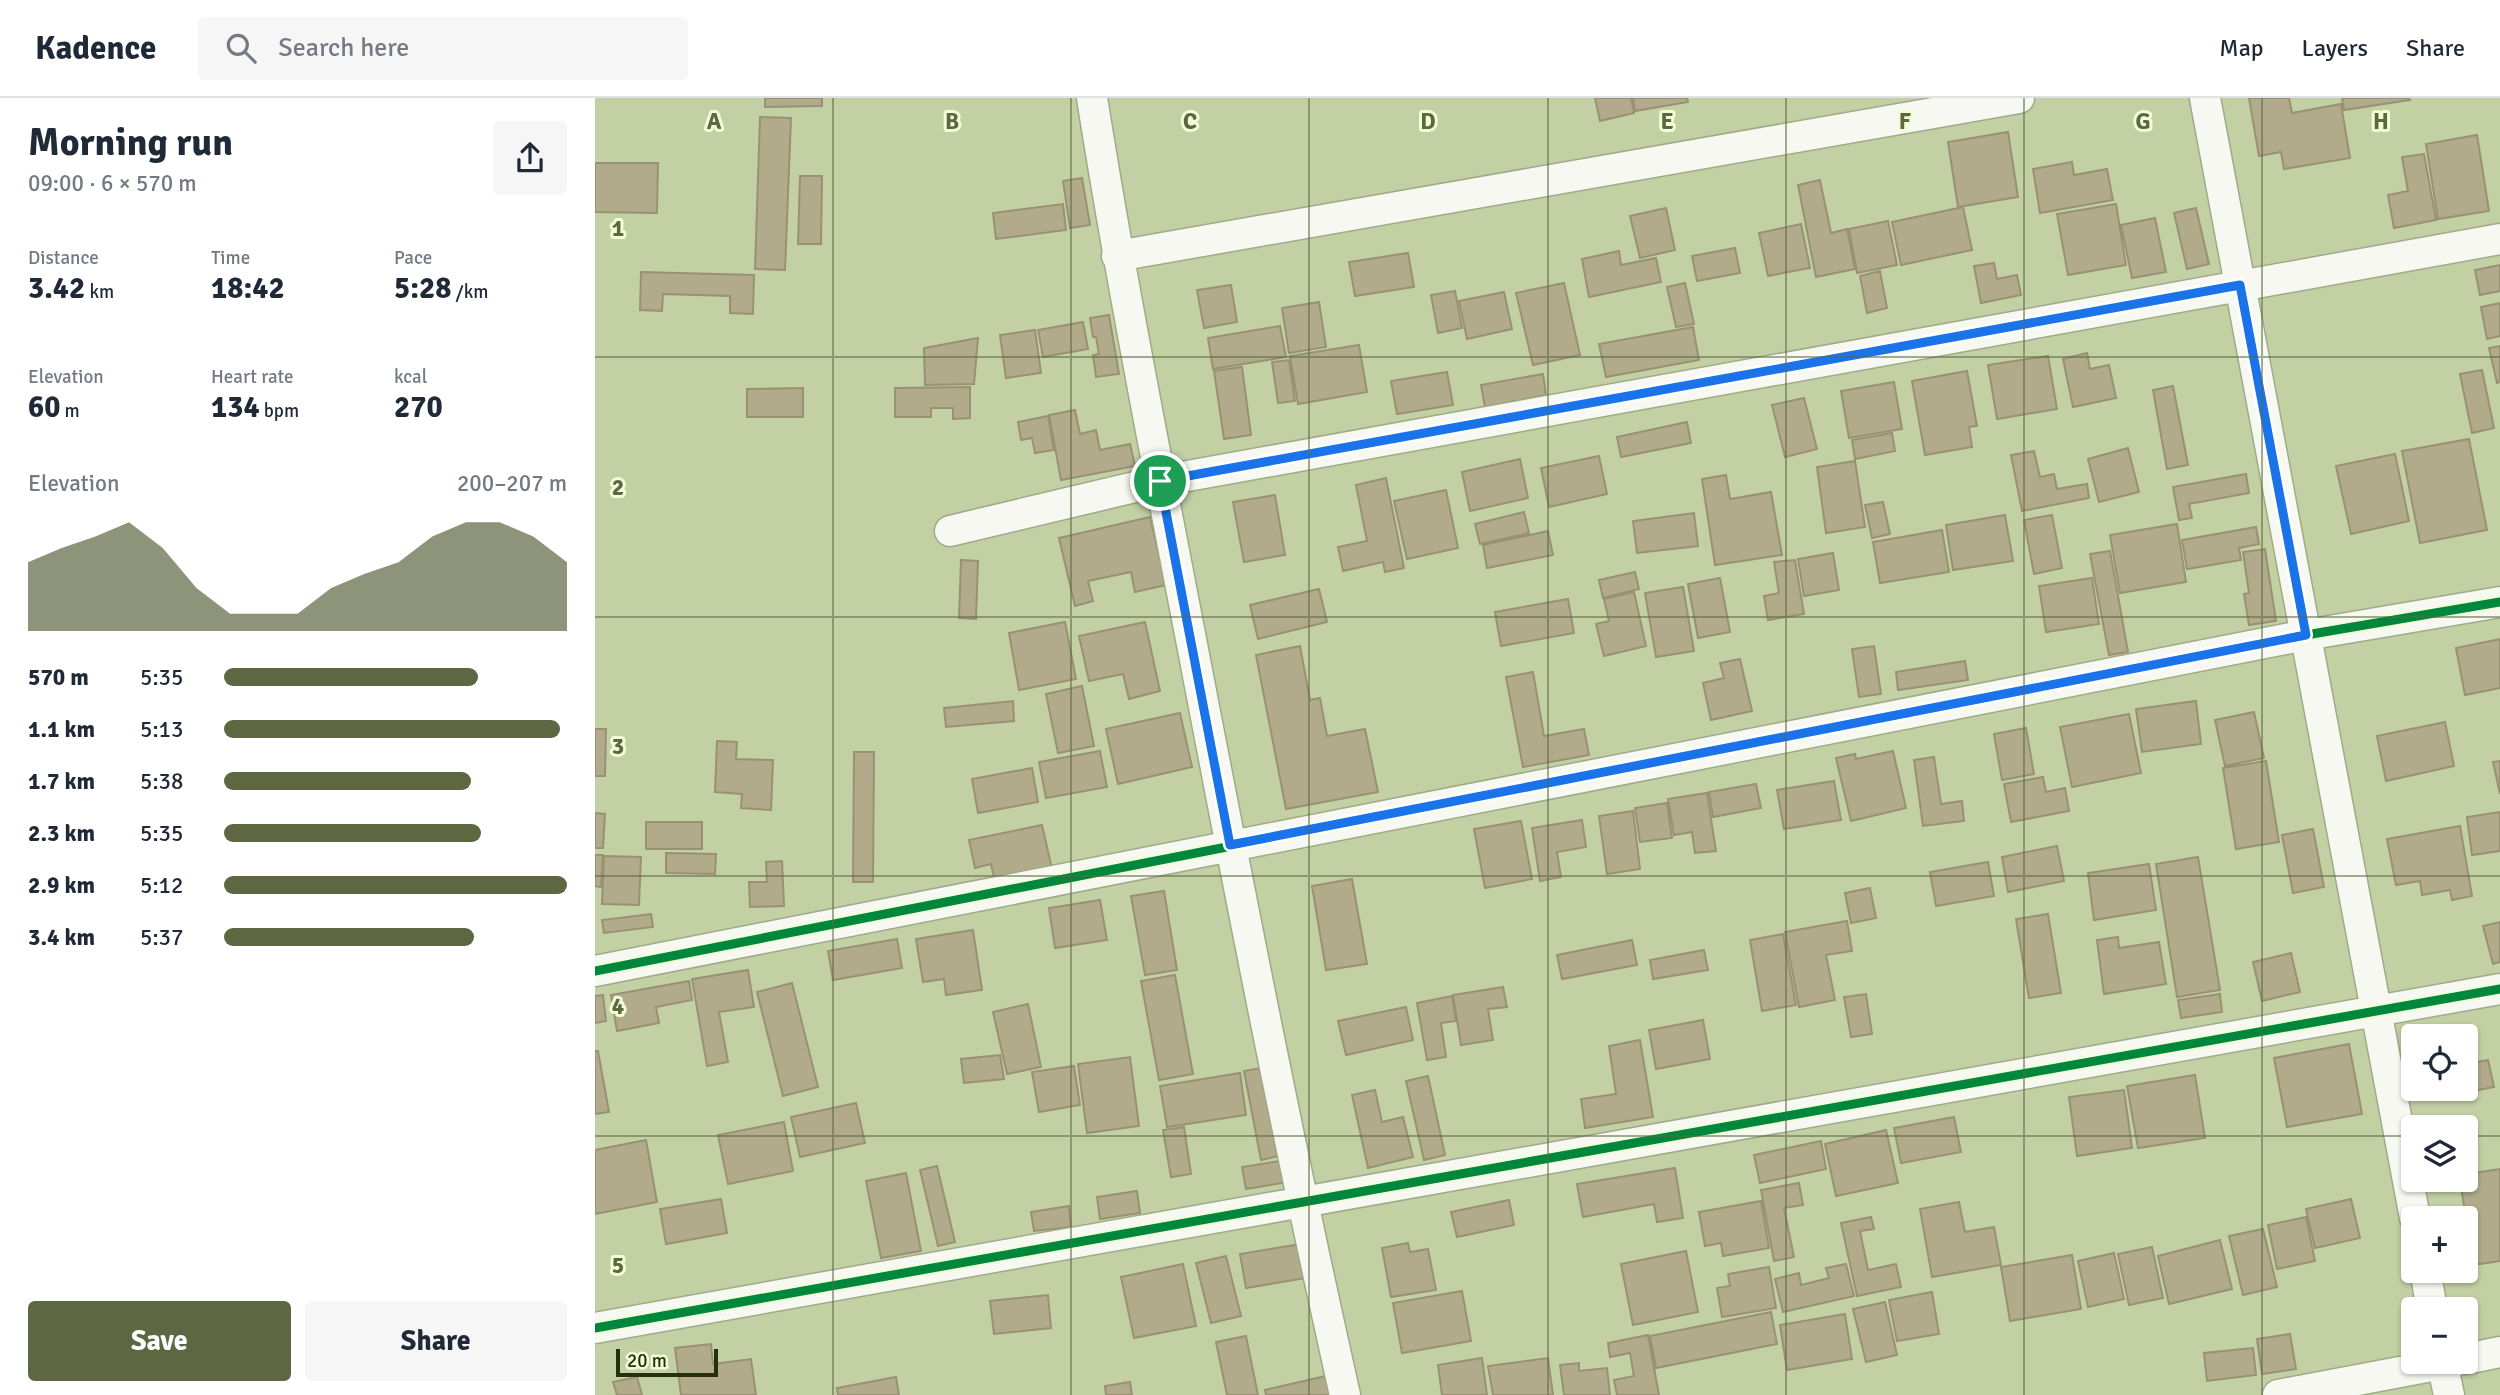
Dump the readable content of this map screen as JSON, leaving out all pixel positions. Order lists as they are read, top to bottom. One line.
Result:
{"scale_bar":"20 m","page":{"header":"Kadence","search":"Search here","nav":["Map","Layers","Share"],"heading":["Morning run","09:00 · 6 × 570 m"],"stats":[["Distance","3.42 km"],["Time","18:42"],["Pace","5:28 /km"],["Elevation","60 m"],["Heart rate","134 bpm"],["kcal","270"]],"chart":["Elevation","200–207 m"],"list":[{"name":"570 m","note":"5:35"},{"name":"1.1 km","note":"5:13"},{"name":"1.7 km","note":"5:38"},{"name":"2.3 km","note":"5:35"},{"name":"2.9 km","note":"5:12"},{"name":"3.4 km","note":"5:37"}],"map_buttons":["+","−"],"buttons":["Save","Share"],"scale":"20 m"},"grid":{"columns":["A","B","C","D","E","F","G","H"],"rows":["1","2","3","4","5"]}}
